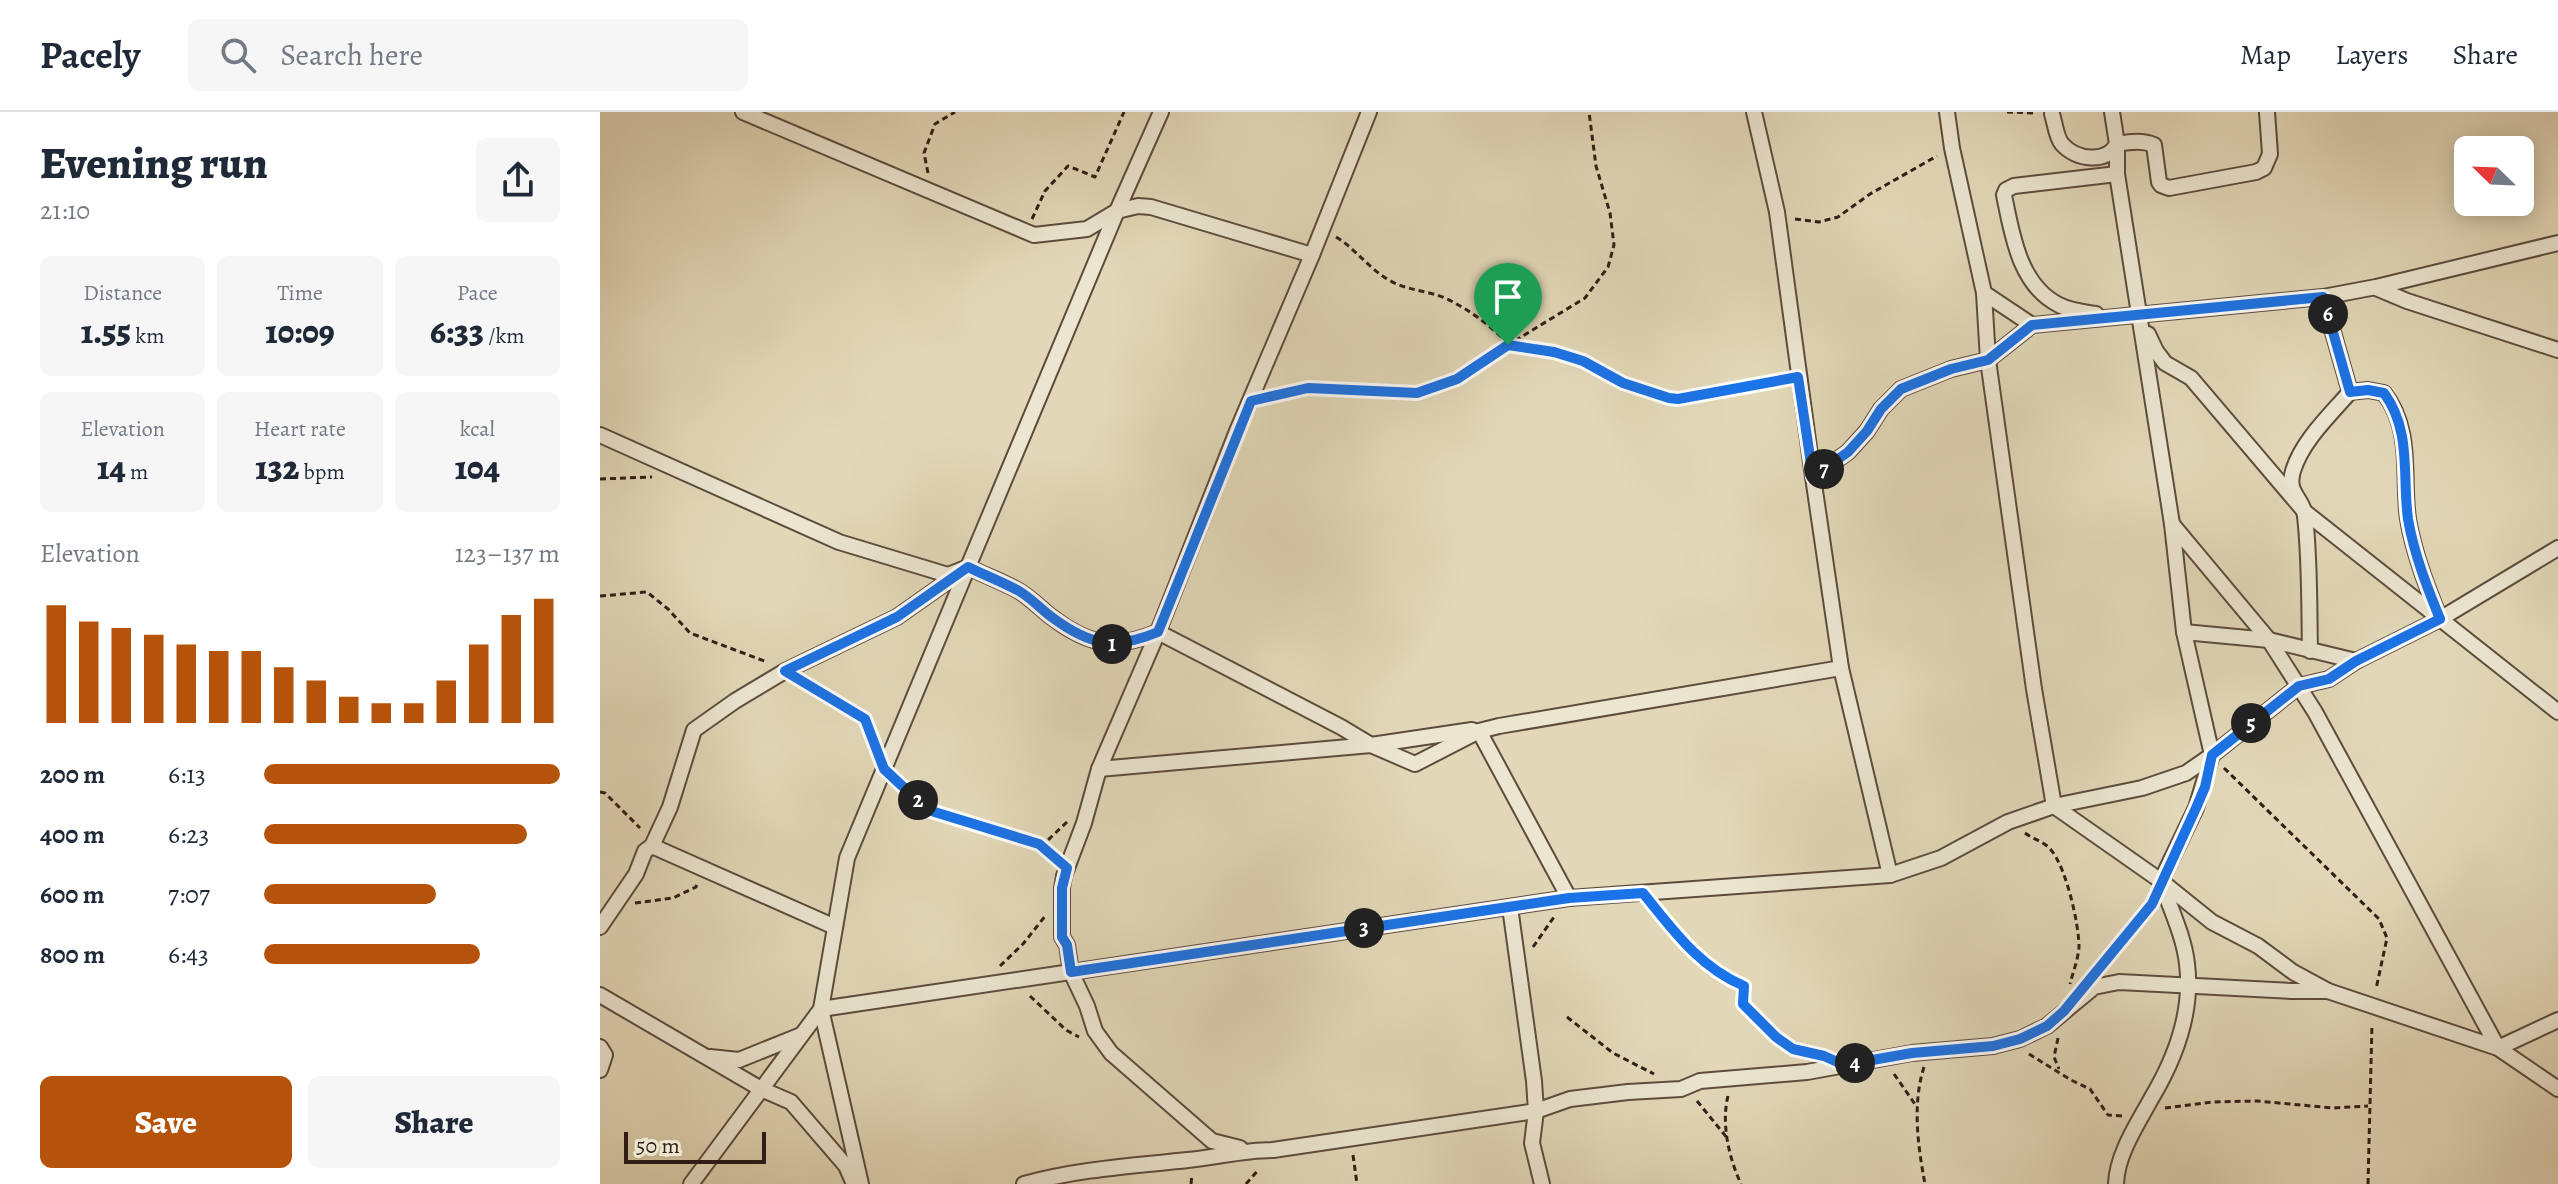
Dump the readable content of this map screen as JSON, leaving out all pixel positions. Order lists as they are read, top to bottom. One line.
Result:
{"scale_bar":"50 m","north":"top left","page":{"header":"Pacely","search":"Search here","nav":["Map","Layers","Share"],"heading":["Evening run","21:10"],"stats":[["Distance","1.55 km"],["Time","10:09"],["Pace","6:33 /km"],["Elevation","14 m"],["Heart rate","132 bpm"],["kcal","104"]],"pins":["6","7","1","5","2","3","4"],"chart":["Elevation","123–137 m"],"list":[{"name":"200 m","note":"6:13"},{"name":"400 m","note":"6:23"},{"name":"600 m","note":"7:07"},{"name":"800 m","note":"6:43"}],"buttons":["Save","Share"],"scale":"50 m"}}
